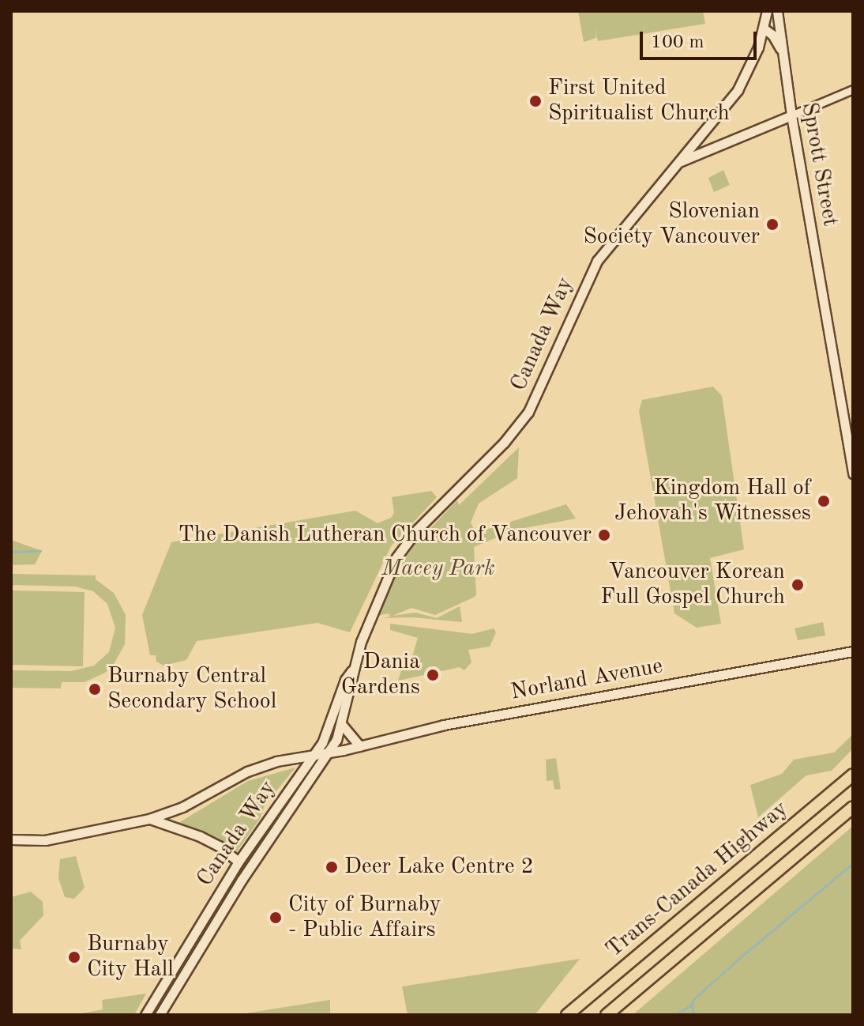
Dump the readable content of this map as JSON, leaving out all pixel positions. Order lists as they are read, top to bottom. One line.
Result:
{"streets":{"highway":["Trans-Canada Highway"],"main road":["Sprott Street","Canada Way","Norland Avenue"]},"crossings":[["Sprott Street","Canada Way"],["Canada Way","Norland Avenue"]],"parks":["Macey Park"],"places":["First United Spiritualist Church","Slovenian Society Vancouver","Kingdom Hall of Jehovah's Witnesses","The Danish Lutheran Church of Vancouver","Vancouver Korean Full Gospel Church","Dania Gardens","Burnaby Central Secondary School","Deer Lake Centre 2","City of Burnaby - Public Affairs","Burnaby City Hall"],"scale_bar":"100 m"}
